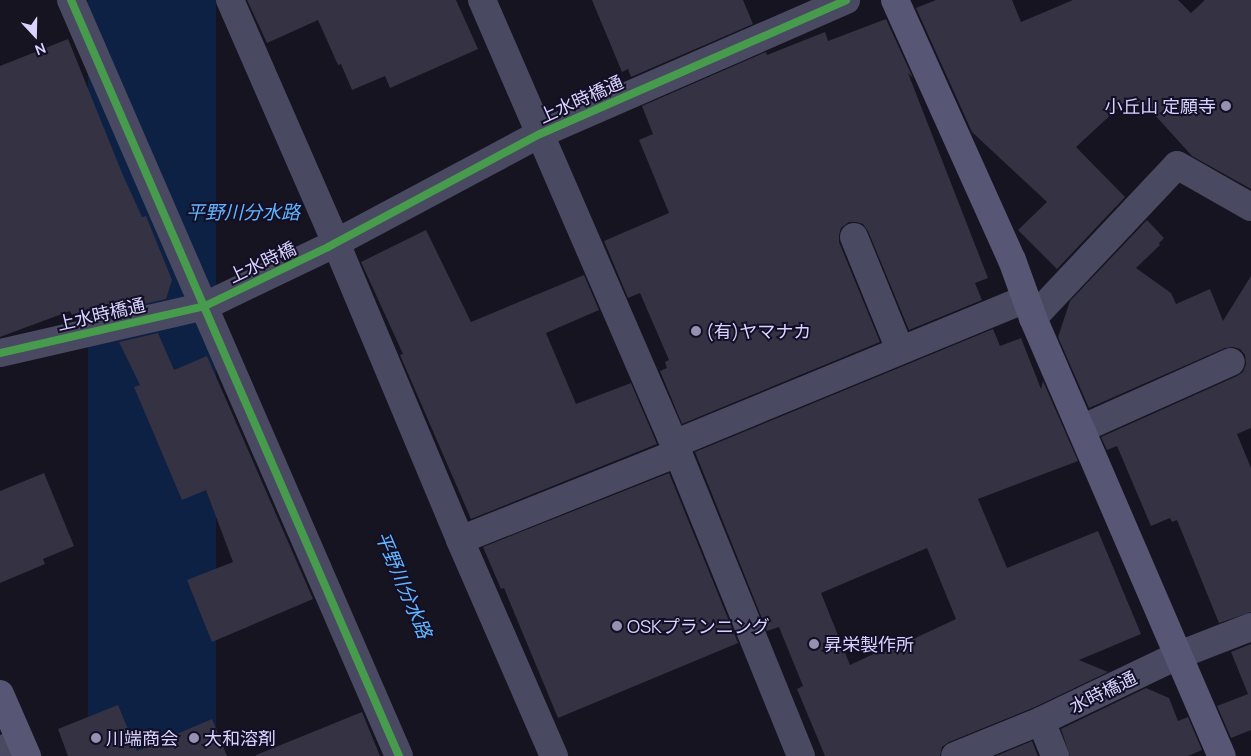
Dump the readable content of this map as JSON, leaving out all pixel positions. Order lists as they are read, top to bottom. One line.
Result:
{"streets":{"street":["上水時橋通","上水時橋","水時橋通"]},"crossings":[["上水時橋通","上水時橋"]],"water":["平野川分水路"],"places":["小丘山 定願寺","(有)ヤマナカ","OSKプランニング","昇栄製作所","川端商会","大和溶剤"],"north":"bottom"}
